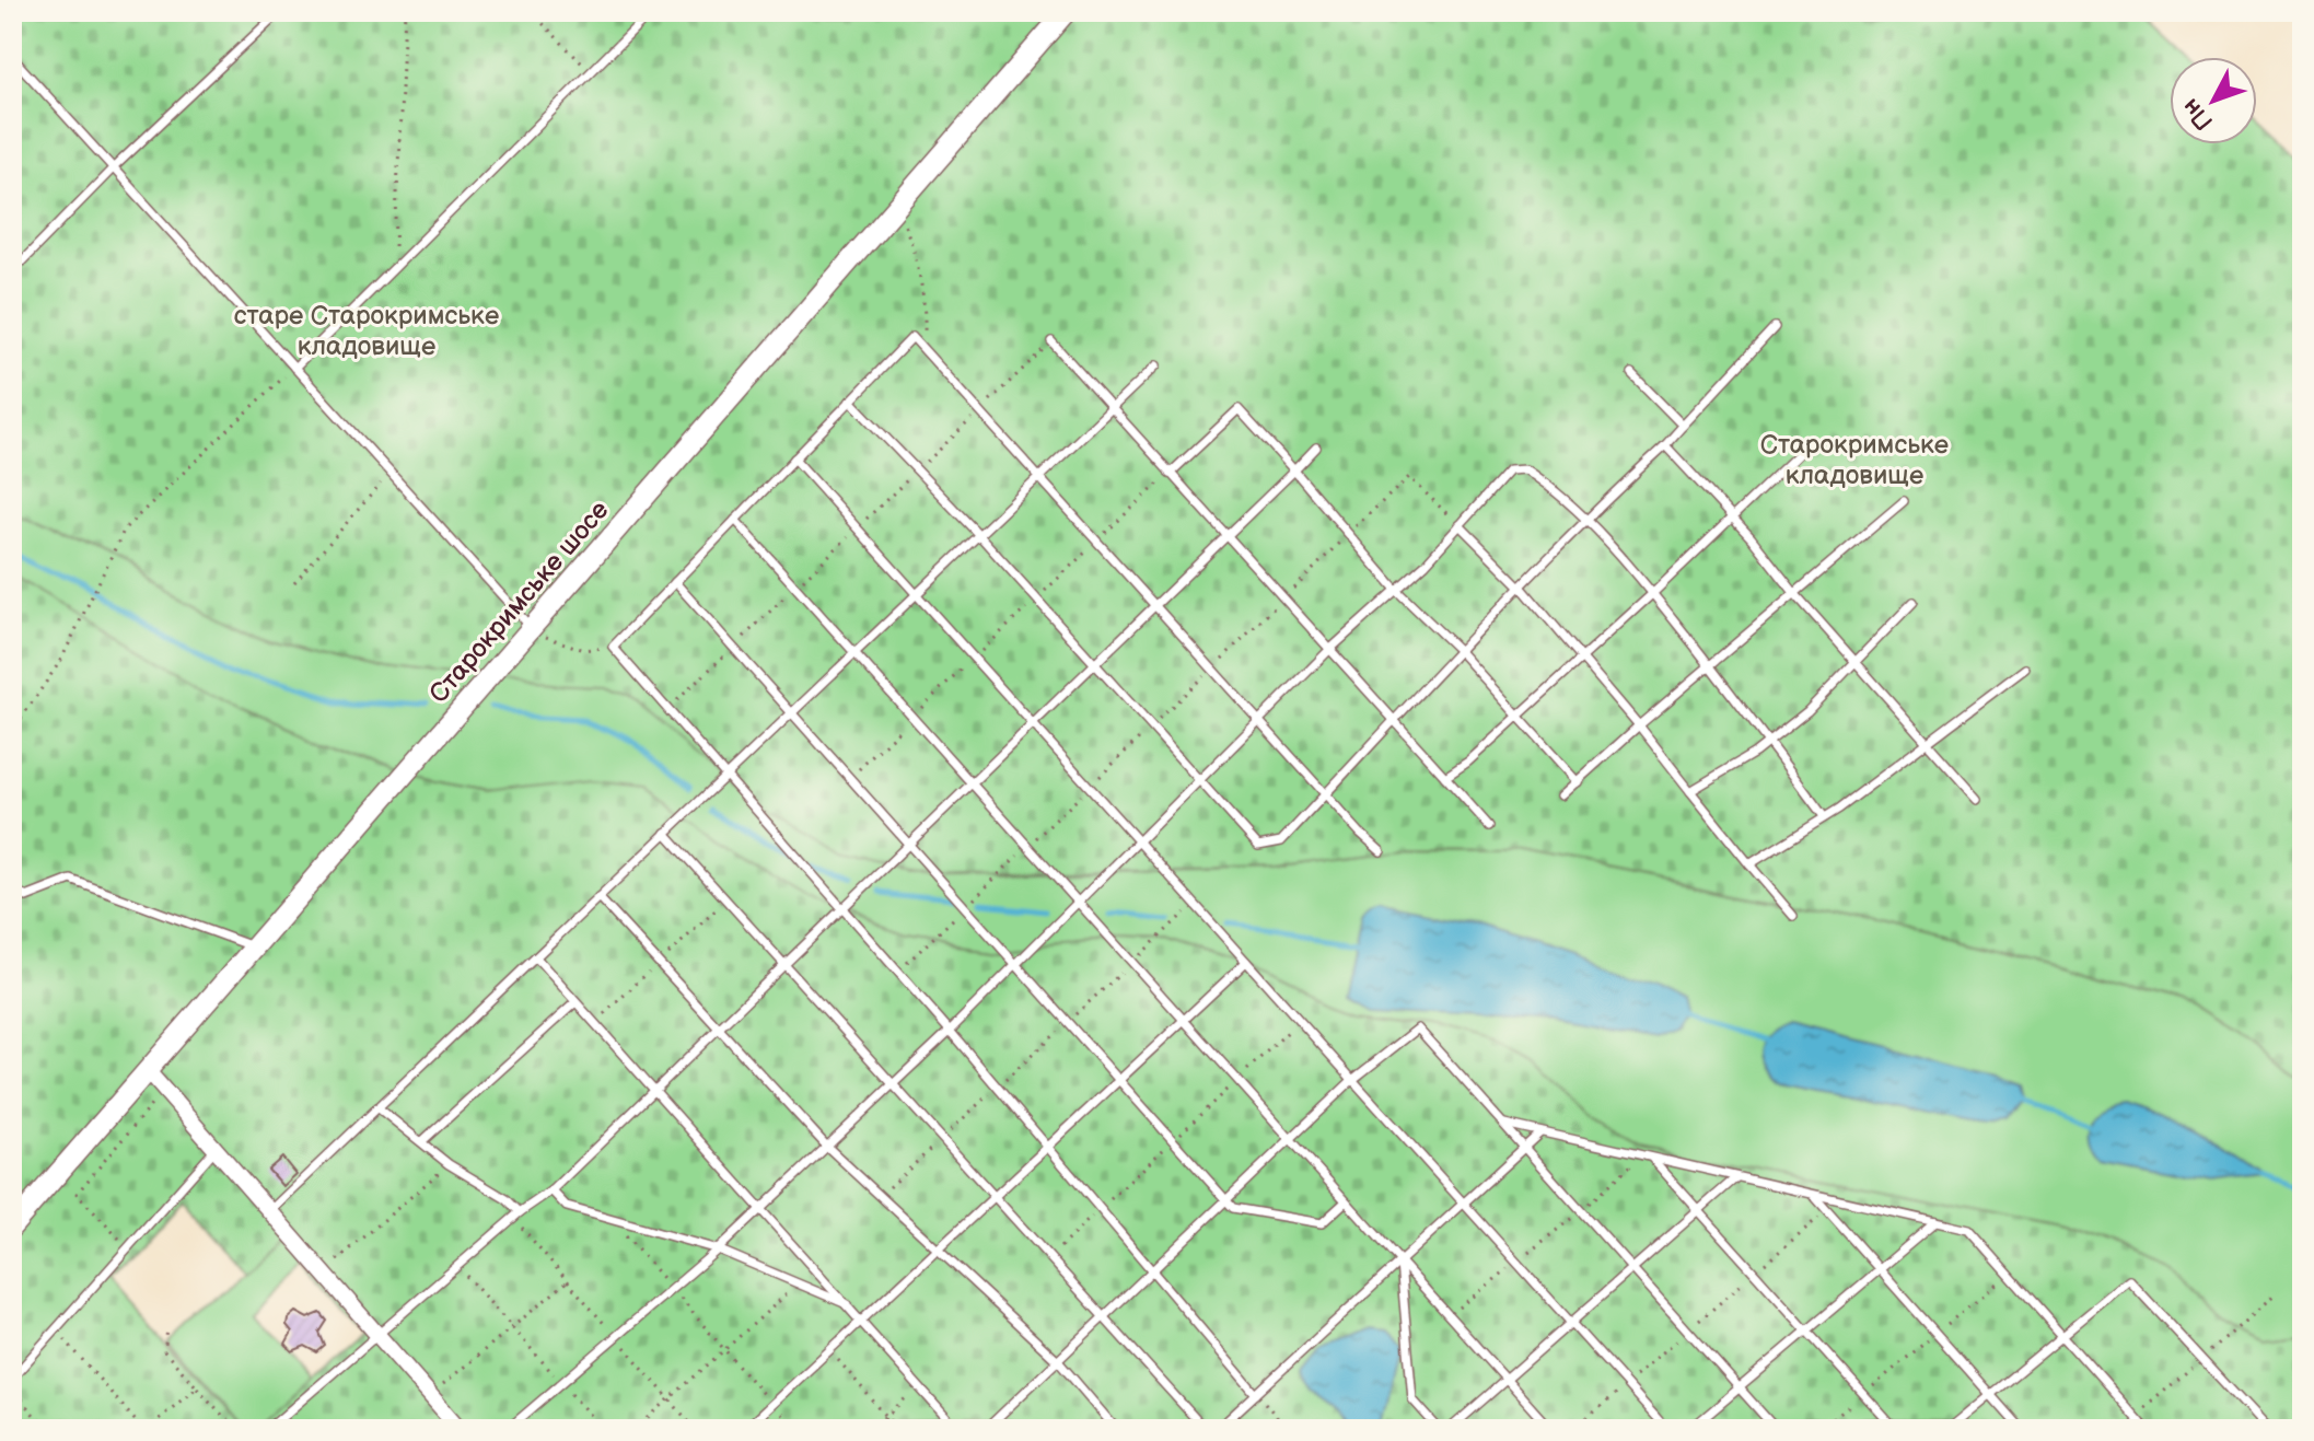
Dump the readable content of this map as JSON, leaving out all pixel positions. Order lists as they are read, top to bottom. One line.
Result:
{"streets":{"street":["Старокримське шосе"]},"parks":["старе Старокримське кладовище","Старокримське кладовище"],"north":"bottom left"}
